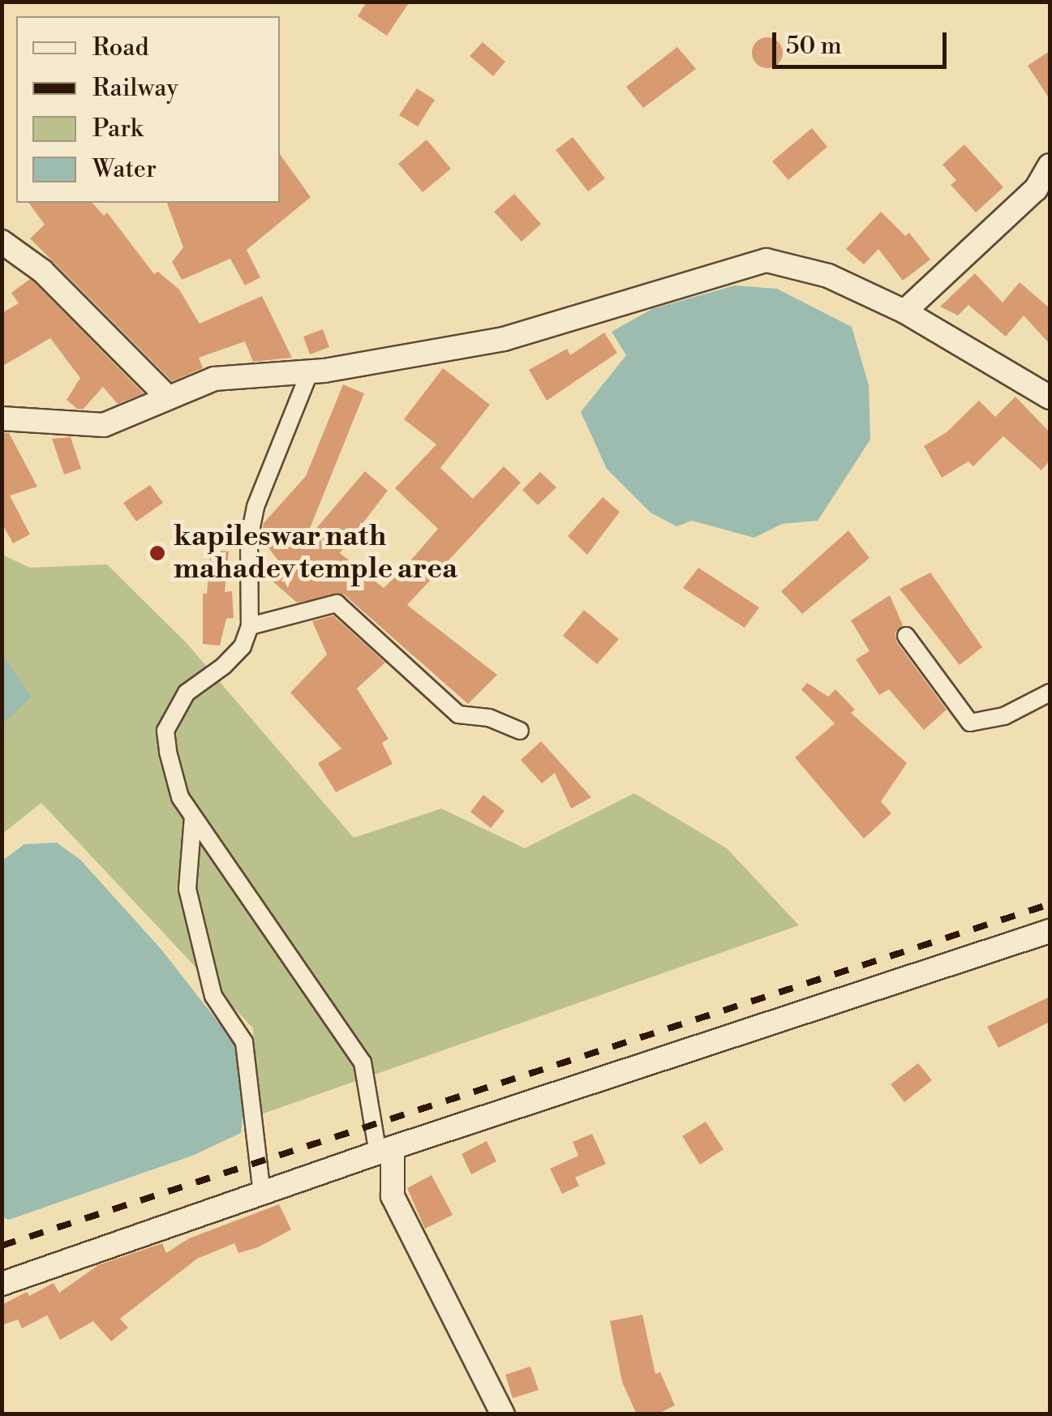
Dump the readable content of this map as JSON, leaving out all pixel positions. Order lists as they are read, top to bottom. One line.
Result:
{"places":["kapileswar nath mahadev temple area"],"legend":["Road","Railway","Park","Water"],"scale_bar":"50 m"}
